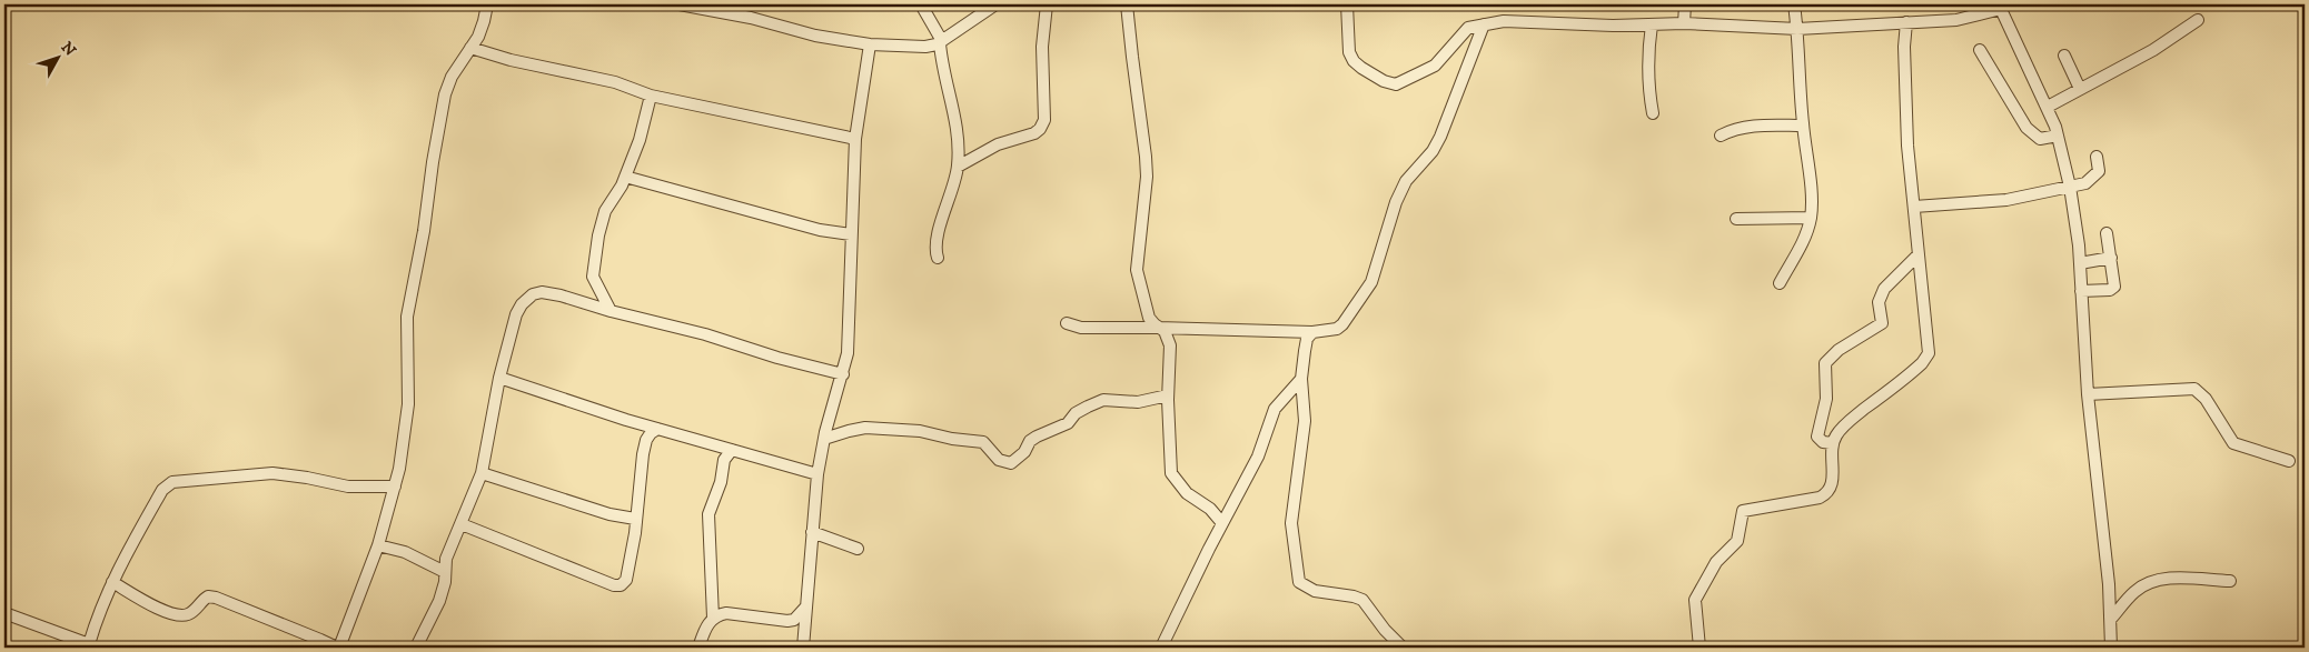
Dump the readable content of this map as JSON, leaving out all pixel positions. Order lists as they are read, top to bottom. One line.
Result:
{"north":"top right"}
